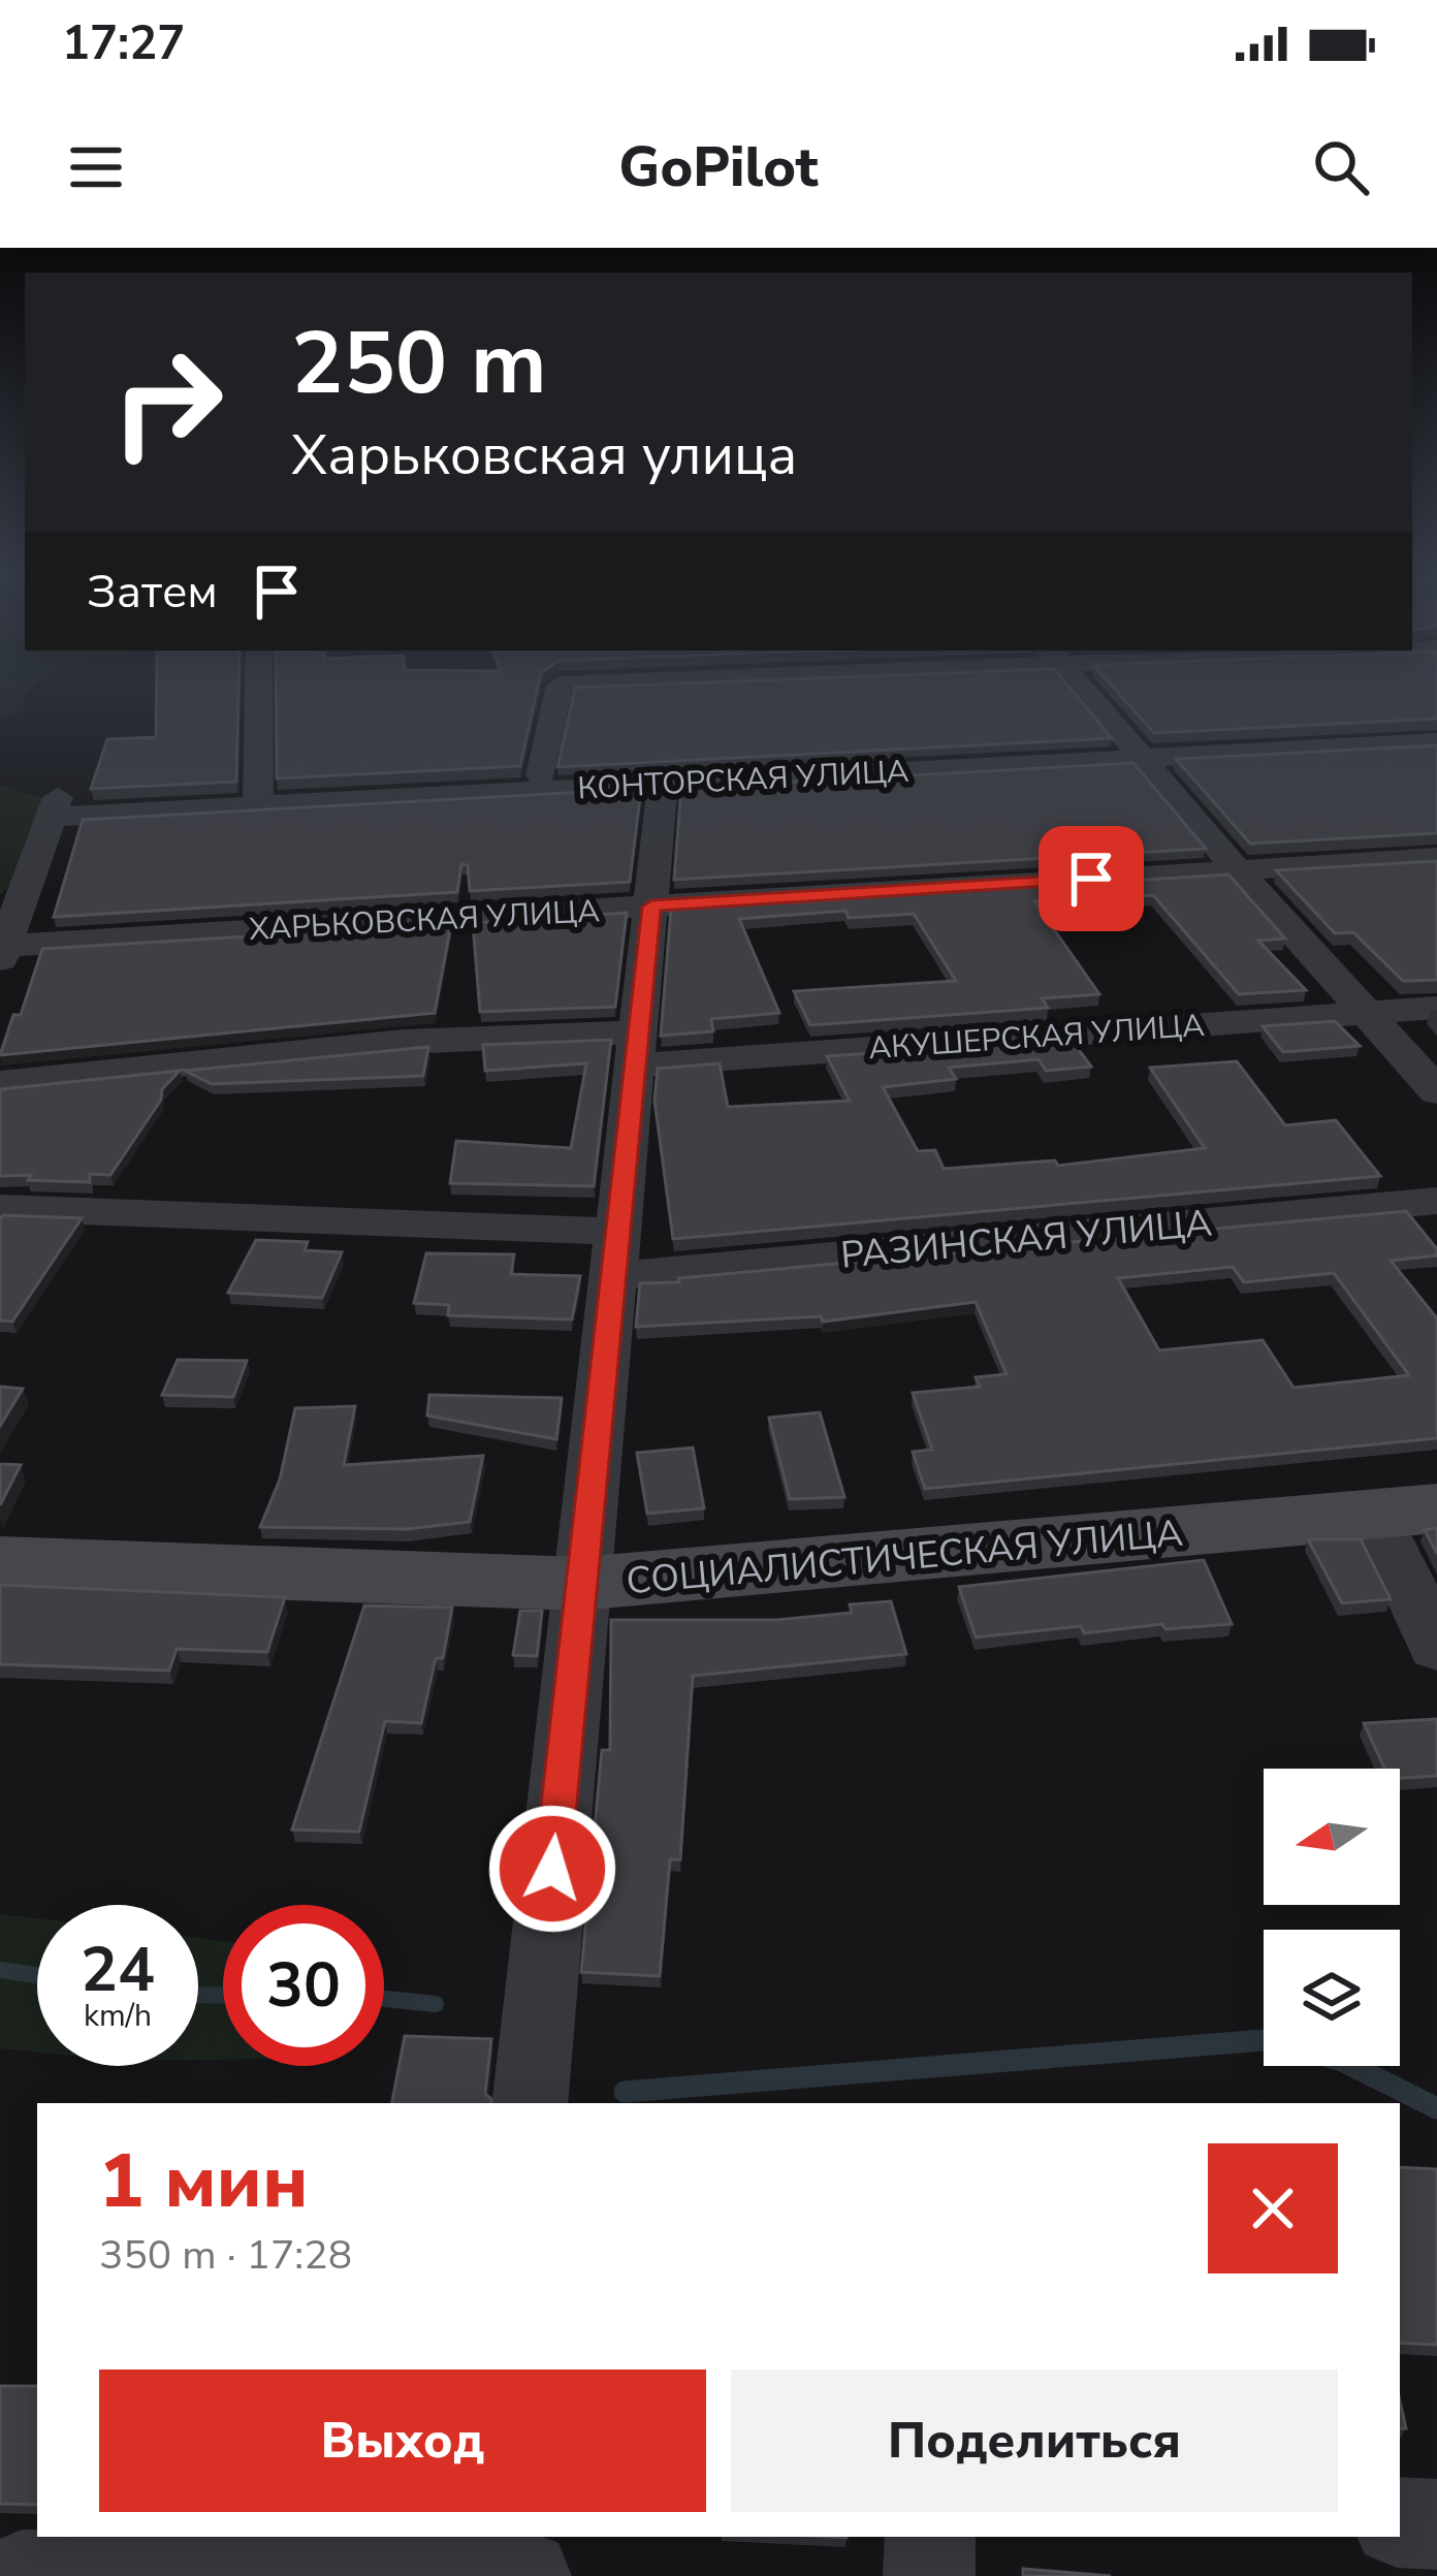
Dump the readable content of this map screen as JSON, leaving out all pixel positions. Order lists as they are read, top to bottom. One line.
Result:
{"streets":{"street":["КОНТОРСКАЯ УЛИЦА","ХАРЬКОВСКАЯ УЛИЦА","АКУШЕРСКАЯ УЛИЦА","РАЗИНСКАЯ УЛИЦА","СОЦИАЛИСТИЧЕСКАЯ УЛИЦА"]},"crossings":[["КОНТОРСКАЯ УЛИЦА","ХАРЬКОВСКАЯ УЛИЦА"]],"north":"left","page":{"status":"17:27","header":"GoPilot","turn":["250 m","Харьковская улица"],"then":"Затем","speed":"24 km/h","limit":"30","heading":["1 мин","350 m · 17:28"],"buttons":["Выход","Поделиться"]}}
